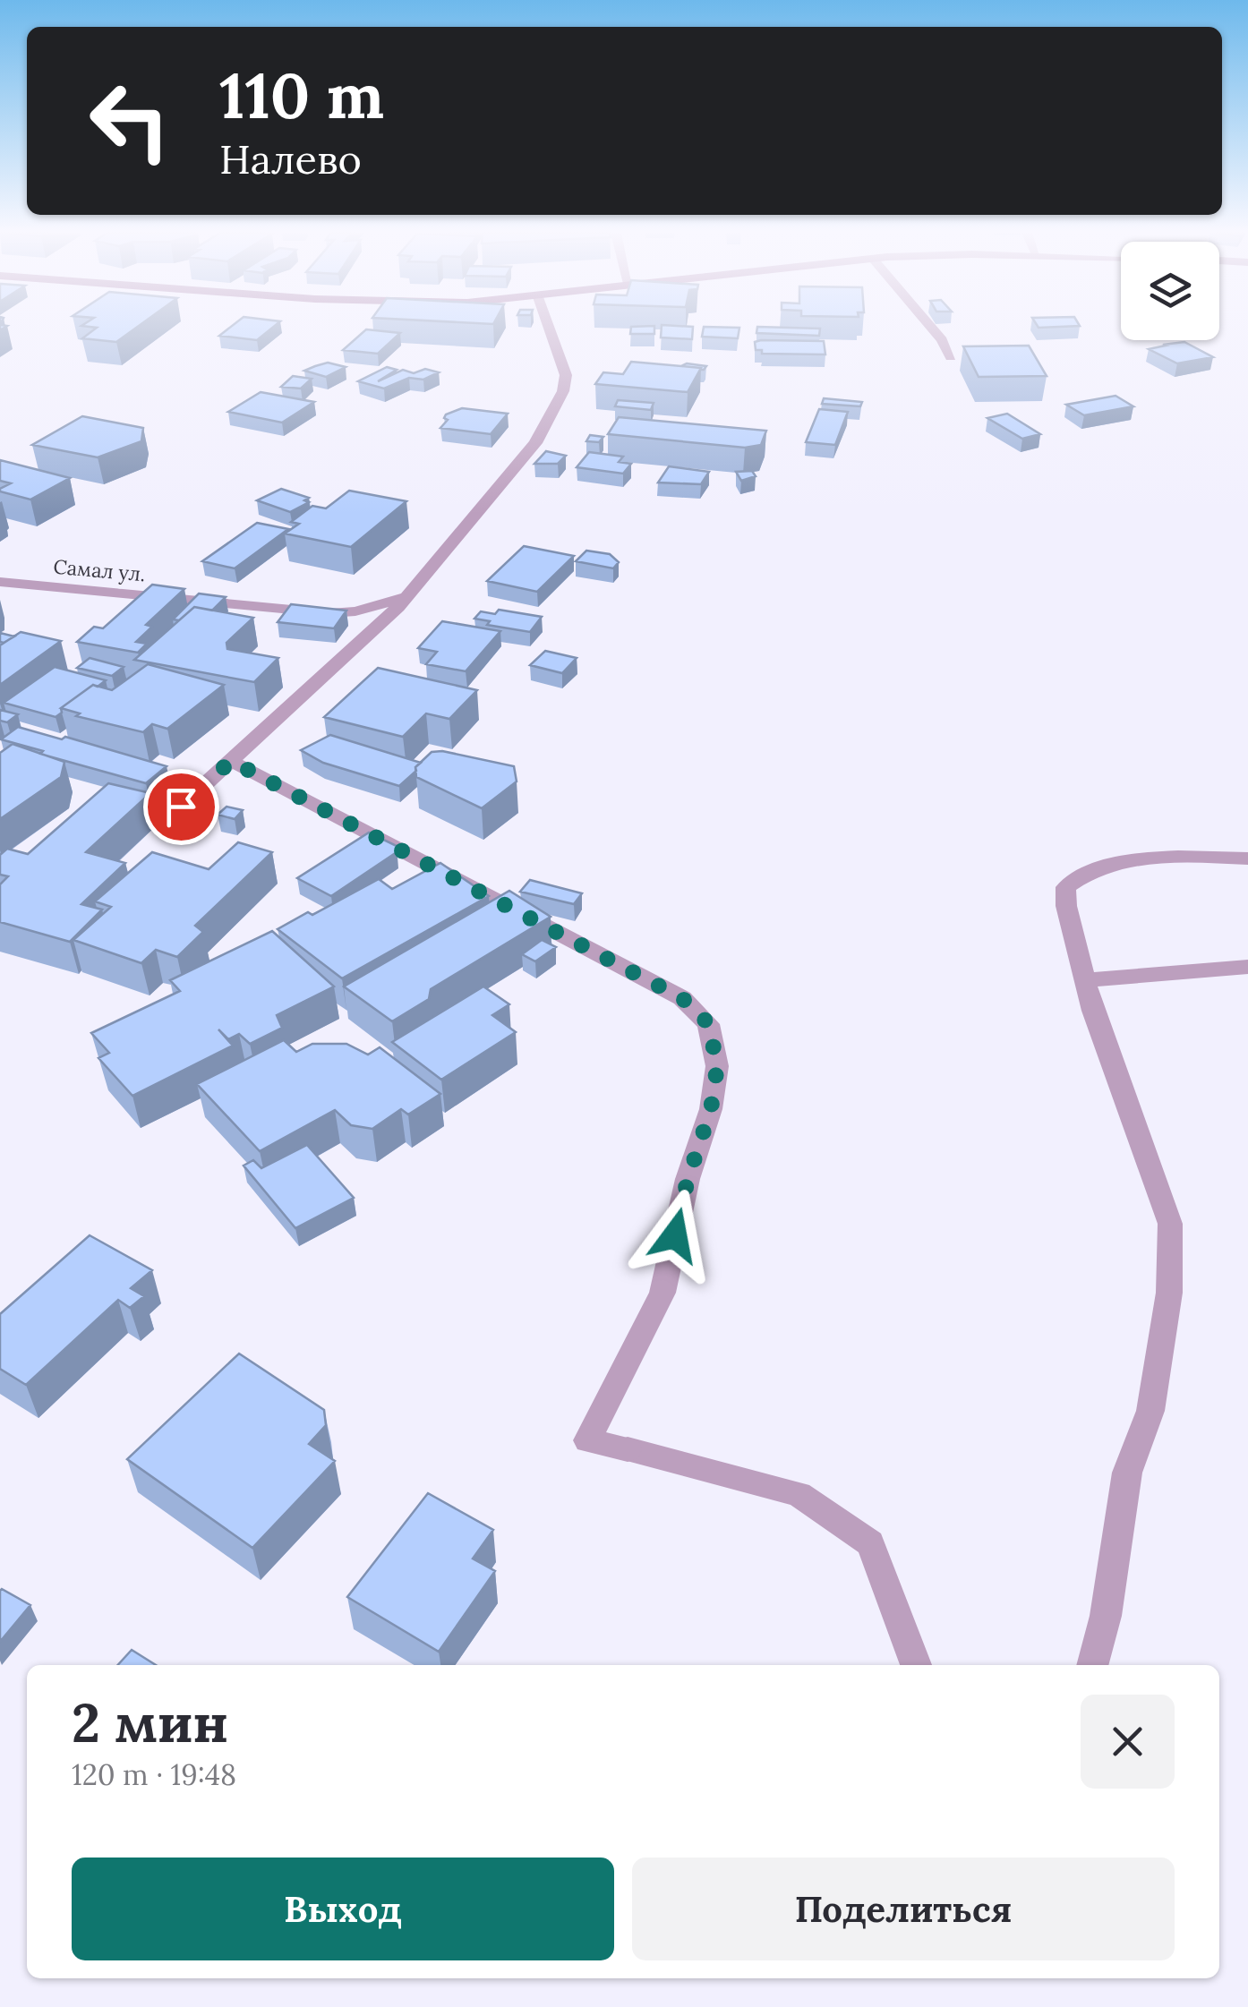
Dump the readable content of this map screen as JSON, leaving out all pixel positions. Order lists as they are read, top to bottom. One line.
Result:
{"streets":{"street":["Самал ул."]},"page":{"turn":["110 m","Налево"],"heading":["2 мин","120 m · 19:48"],"buttons":["Выход","Поделиться"]}}
